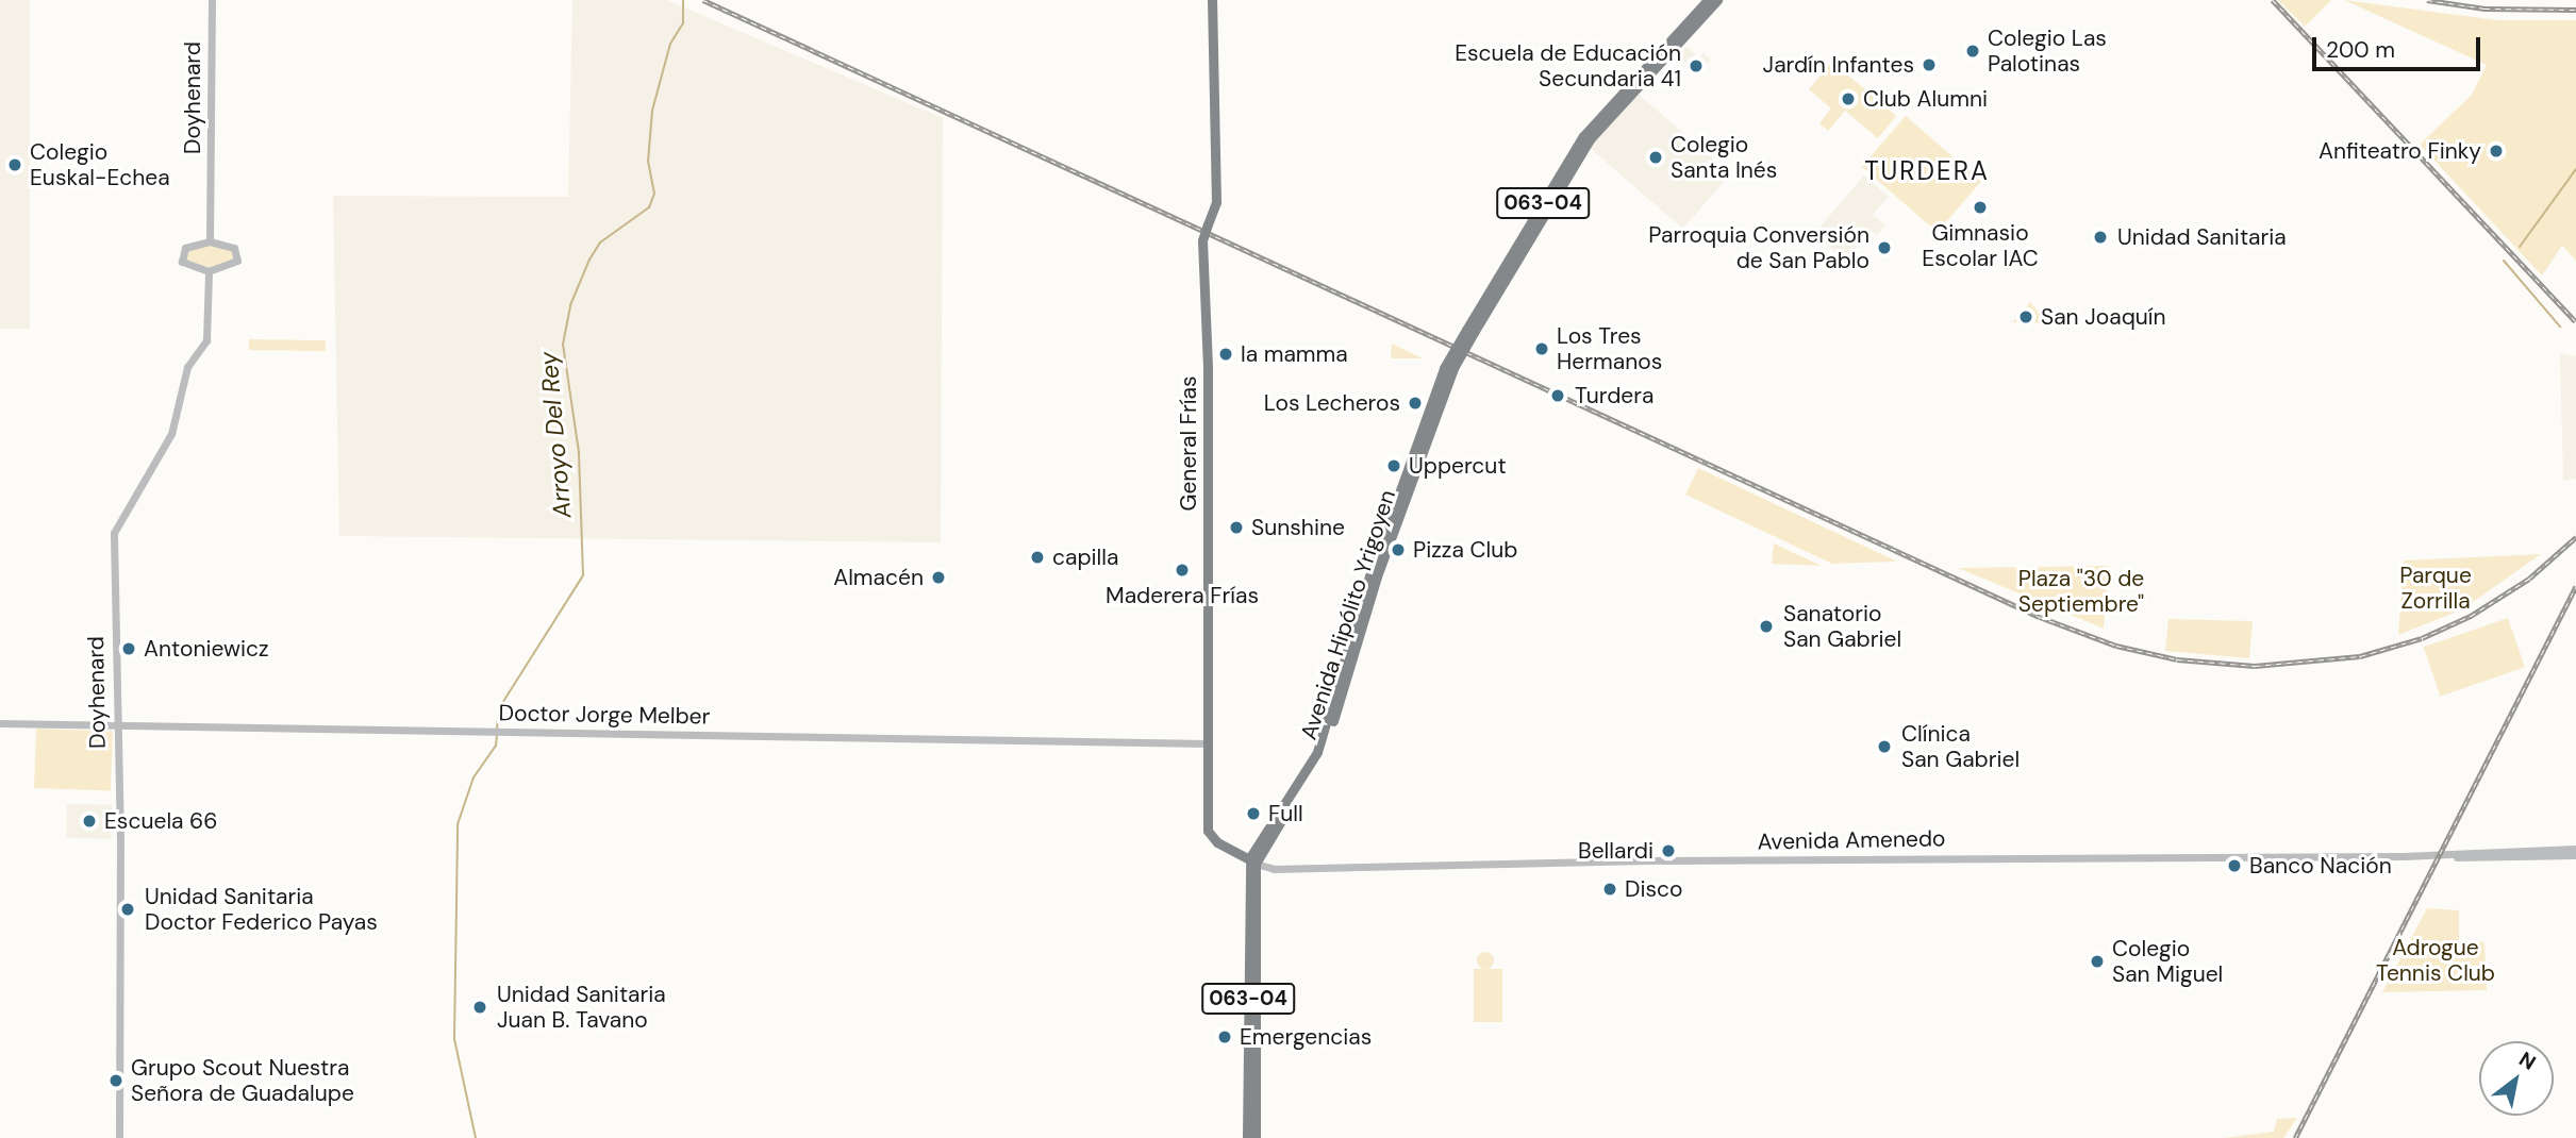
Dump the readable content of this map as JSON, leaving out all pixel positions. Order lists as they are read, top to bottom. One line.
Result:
{"streets":{"main road":["063-04","General Frías","Avenida Hipólito Yrigoyen"],"street":["Doyhenard","Doctor Jorge Melber","Avenida Amenedo"]},"crossings":[["Doyhenard","Doctor Jorge Melber"],["063-04","General Frías"],["063-04","Avenida Hipólito Yrigoyen"],["063-04","Avenida Amenedo"],["General Frías","Avenida Hipólito Yrigoyen"],["General Frías","Doctor Jorge Melber"],["General Frías","Avenida Amenedo"],["Avenida Hipólito Yrigoyen","Avenida Amenedo"]],"districts":["TURDERA"],"water":["Arroyo Del Rey"],"parks":["Parque Zorrilla","Plaza \"30 de Septiembre\"","Adrogue Tennis Club"],"places":["Colegio Las Palotinas","Jardín Infantes","Escuela de Educación Secundaria 41","Club Alumni","Anfiteatro Finky","Colegio Santa Inés","Colegio Euskal-Echea","Gimnasio Escolar IAC","Unidad Sanitaria","Parroquia Conversión de San Pablo","San Joaquín","Los Tres Hermanos","la mamma","Turdera","Los Lecheros","Uppercut","Sunshine","Pizza Club","capilla","Maderera Frías","Almacén","Sanatorio San Gabriel","Antoniewicz","Clínica San Gabriel","Full","Escuela 66","Bellardi","Banco Nación","Disco","Unidad Sanitaria Doctor Federico Payas","Colegio San Miguel","Unidad Sanitaria Juan B. Tavano","Emergencias","Grupo Scout Nuestra Señora de Guadalupe"],"scale_bar":"200 m","north":"top right"}
